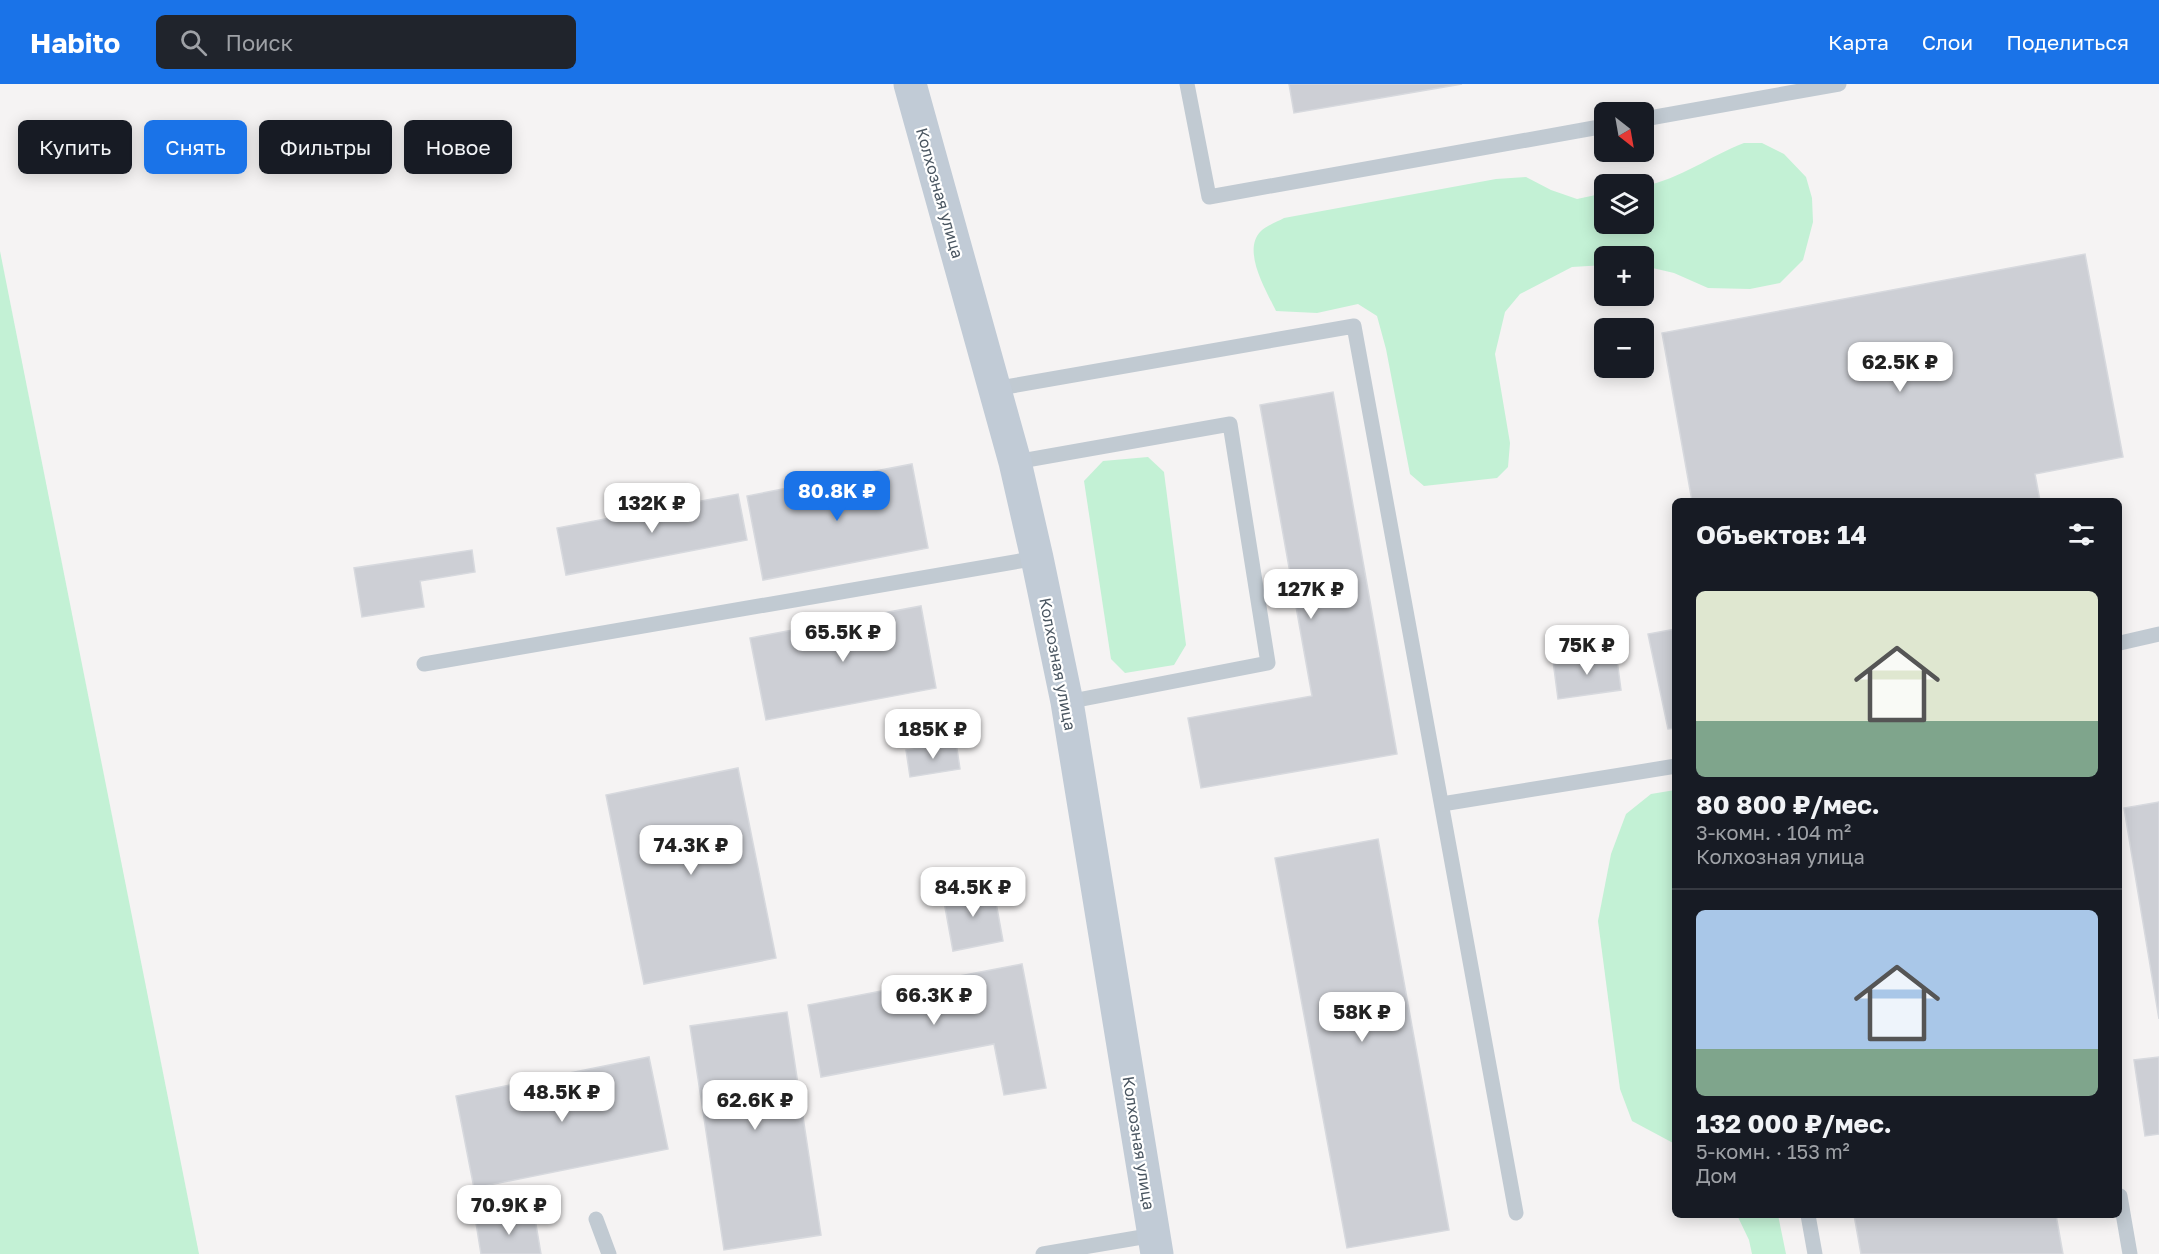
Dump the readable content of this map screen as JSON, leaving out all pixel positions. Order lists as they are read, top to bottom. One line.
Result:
{"streets":{"street":["Колхозная улица"]},"north":"bottom right","page":{"header":"Habito","search":"Поиск","nav":["Карта","Слои","Поделиться"],"map_buttons":["+","−"],"chip":["Купить","Снять","Фильтры","Новое"],"price":["62.5K ₽","80.8K ₽","132K ₽","127K ₽","65.5K ₽","75K ₽","185K ₽","74.3K ₽","84.5K ₽","66.3K ₽","58K ₽","48.5K ₽","62.6K ₽","70.9K ₽"],"heading":"Объектов: 14","list":[{"name":"80 800 ₽/мес.","note":"3-комн. · 104 m² · Колхозная улица"},{"name":"132 000 ₽/мес.","note":"5-комн. · 153 m² · Дом"}]}}
